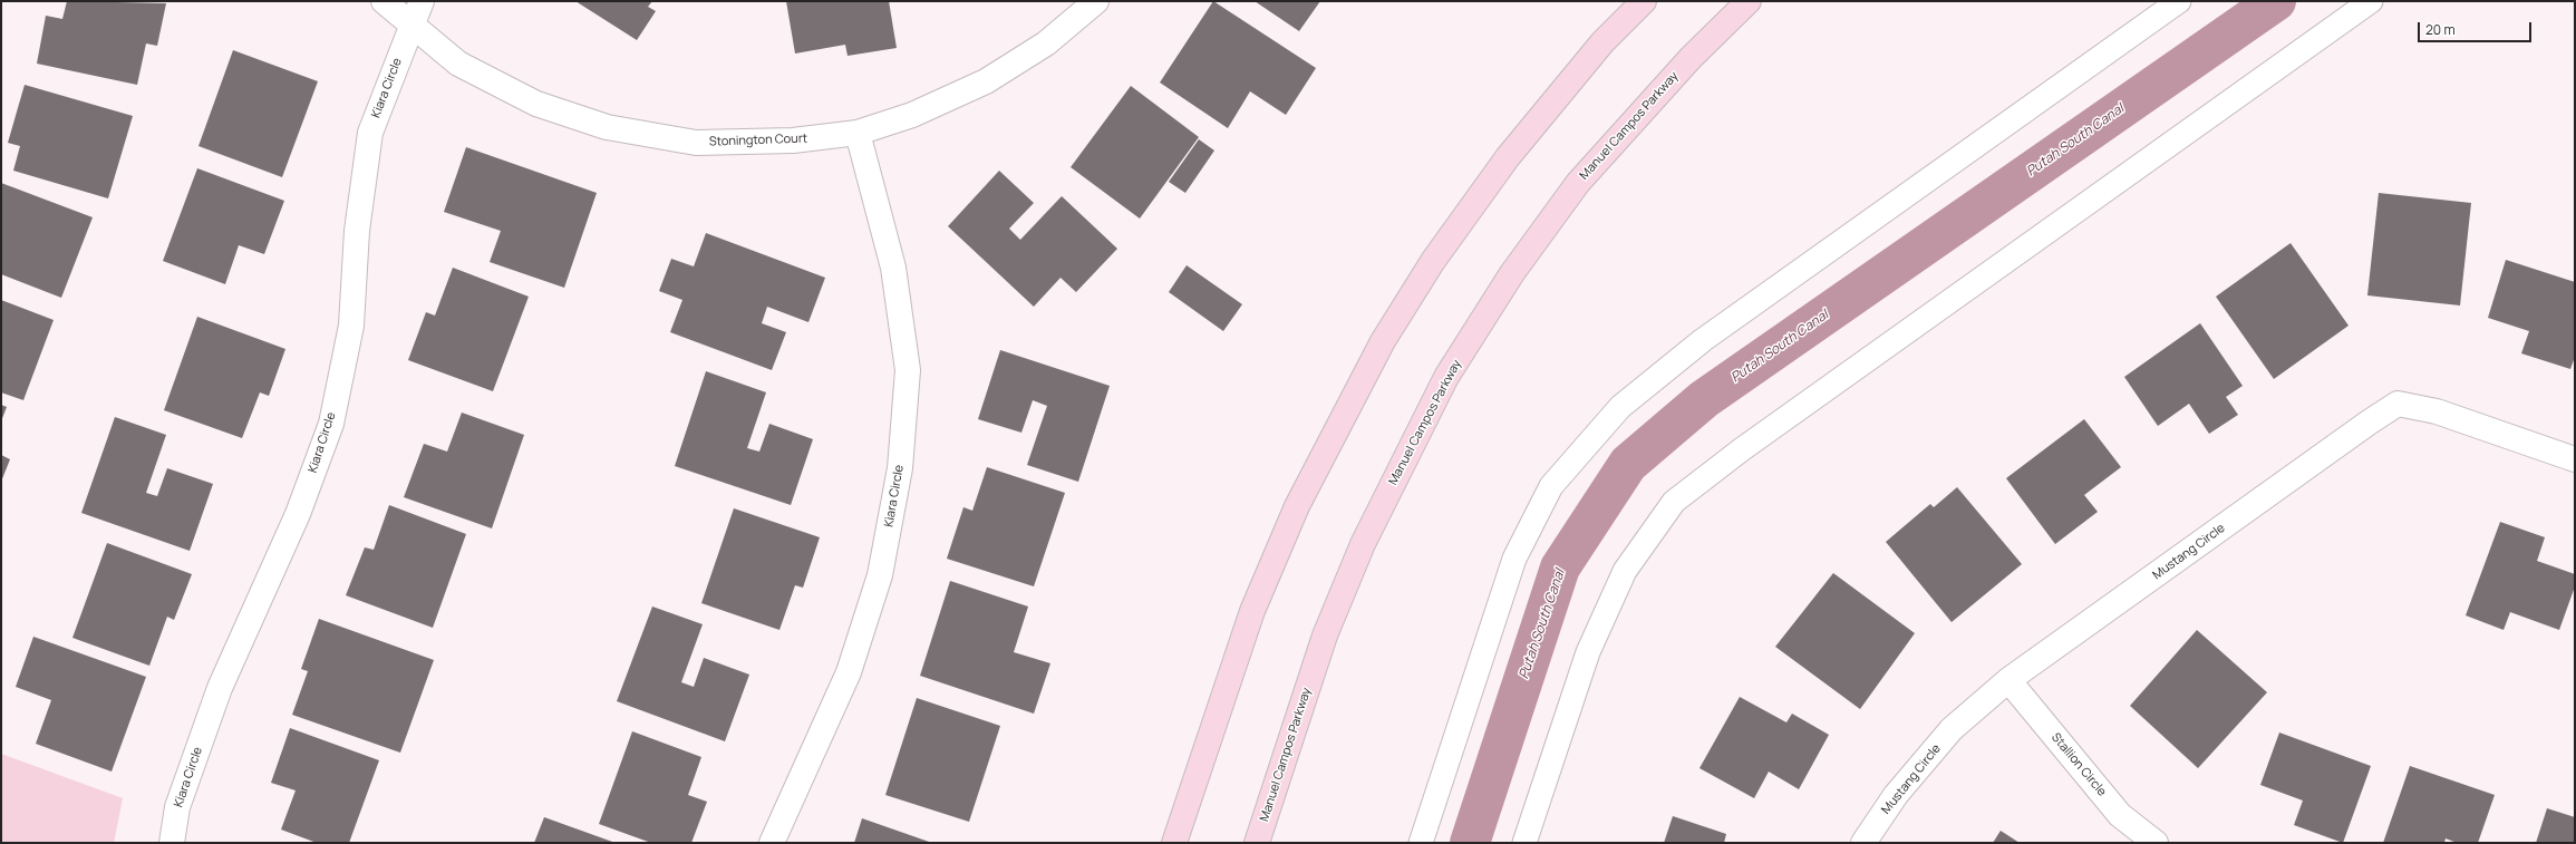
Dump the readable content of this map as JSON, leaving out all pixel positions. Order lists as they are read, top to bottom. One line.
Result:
{"streets":{"main road":["Manuel Campos Parkway"],"street":["Kiara Circle","Stonington Court","Mustang Circle","Stallion Circle"]},"crossings":[["Kiara Circle","Stonington Court"],["Mustang Circle","Stallion Circle"]],"water":["Putah South Canal"],"scale_bar":"20 m"}
